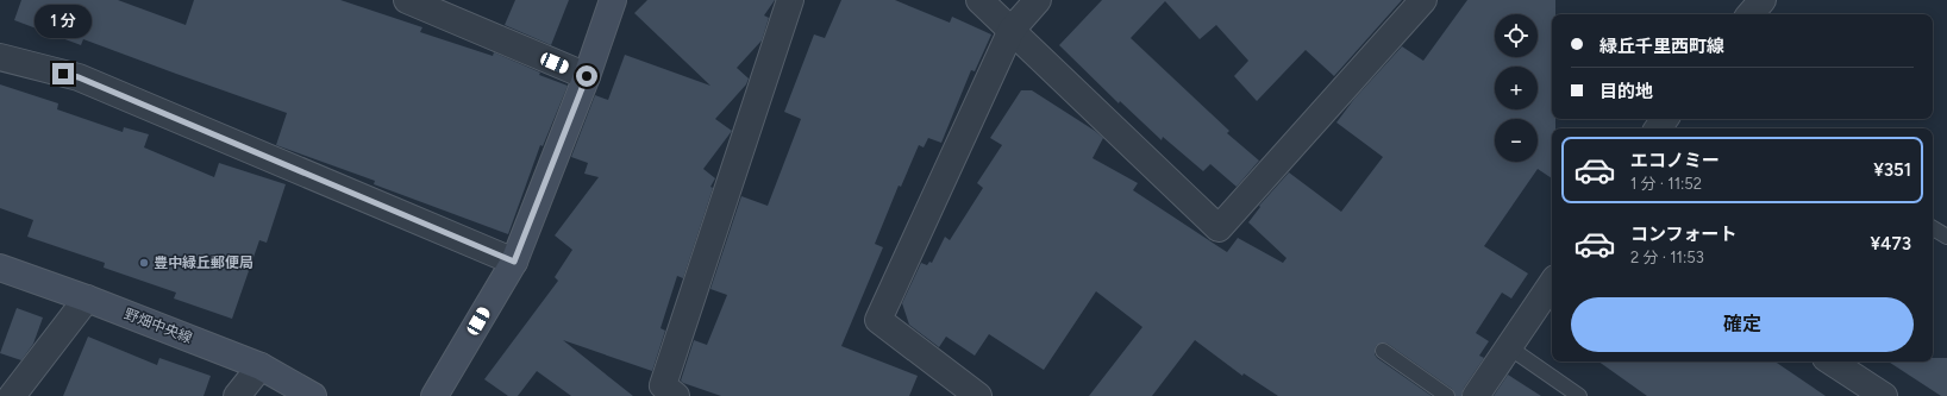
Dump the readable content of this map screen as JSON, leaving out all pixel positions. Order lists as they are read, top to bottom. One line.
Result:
{"streets":{"street":["野畑中央線"]},"places":["豊中緑丘郵便局"],"page":{"bubble":"1 分","map_buttons":["+","−"],"banner":["緑丘千里西町線","目的地"],"list":[{"name":"エコノミー","note":"1 分 · 11:52","value":"¥351"},{"name":"コンフォート","note":"2 分 · 11:53","value":"¥473"}],"buttons":"確定"}}
